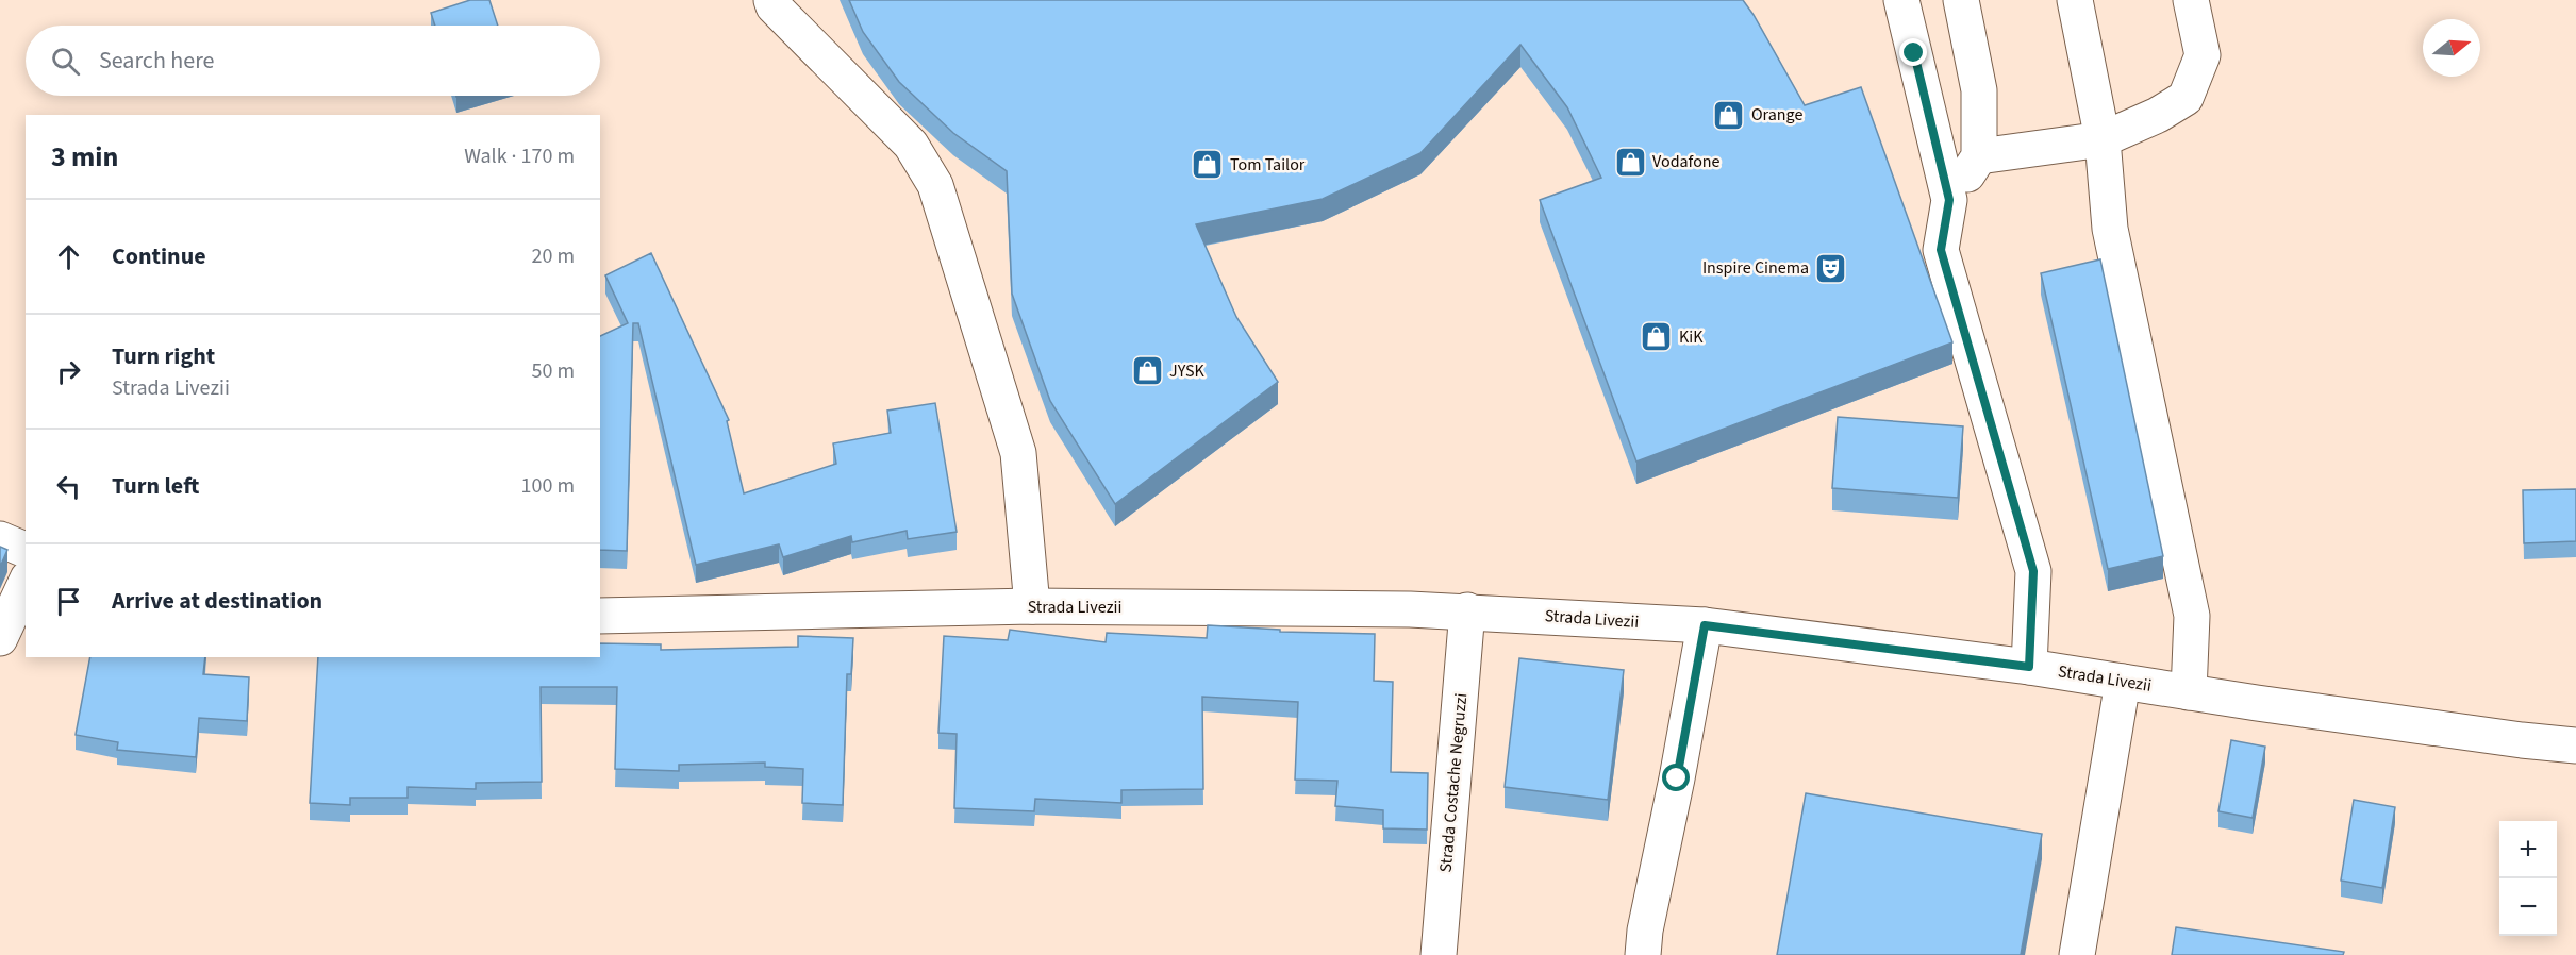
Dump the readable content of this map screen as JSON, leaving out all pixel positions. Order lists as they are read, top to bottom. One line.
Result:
{"streets":{"street":["Strada Livezii","Strada Costache Negruzzi"]},"crossings":[["Strada Livezii","Strada Costache Negruzzi"]],"places":{"shop":["Orange","Vodafone","Tom Tailor","KiK","JYSK"],"theatre":["Inspire Cinema"]},"north":"right","page":{"search":"Search here","heading":["3 min","Walk · 170 m"],"list":[["Continue","20 m"],["Turn right","Strada Livezii","50 m"],["Turn left","100 m"],"Arrive at destination"],"map_buttons":["+","−"]}}
